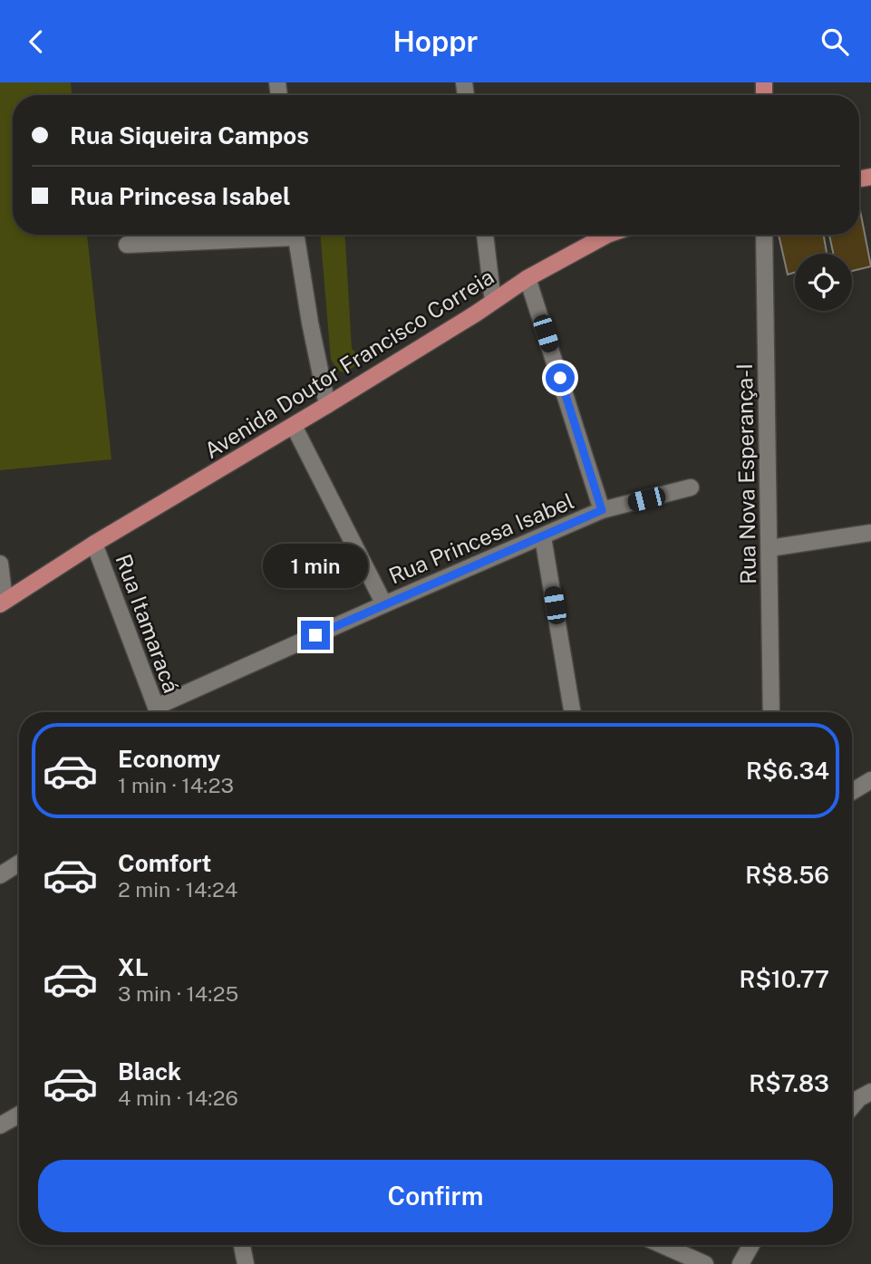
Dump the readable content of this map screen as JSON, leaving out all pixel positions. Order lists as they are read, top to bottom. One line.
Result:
{"streets":{"main road":["Avenida Doutor Francisco Correia"],"street":["Rua Nova Esperança-I","Rua Princesa Isabel","Rua Itamaracá"]},"crossings":[["Avenida Doutor Francisco Correia","Rua Itamaracá"]],"page":{"header":"Hoppr","banner":["Rua Siqueira Campos","Rua Princesa Isabel"],"bubble":"1 min","list":[{"name":"Economy","note":"1 min · 14:23","value":"R$6.34"},{"name":"Comfort","note":"2 min · 14:24","value":"R$8.56"},{"name":"XL","note":"3 min · 14:25","value":"R$10.77"},{"name":"Black","note":"4 min · 14:26","value":"R$7.83"}],"buttons":"Confirm"}}
